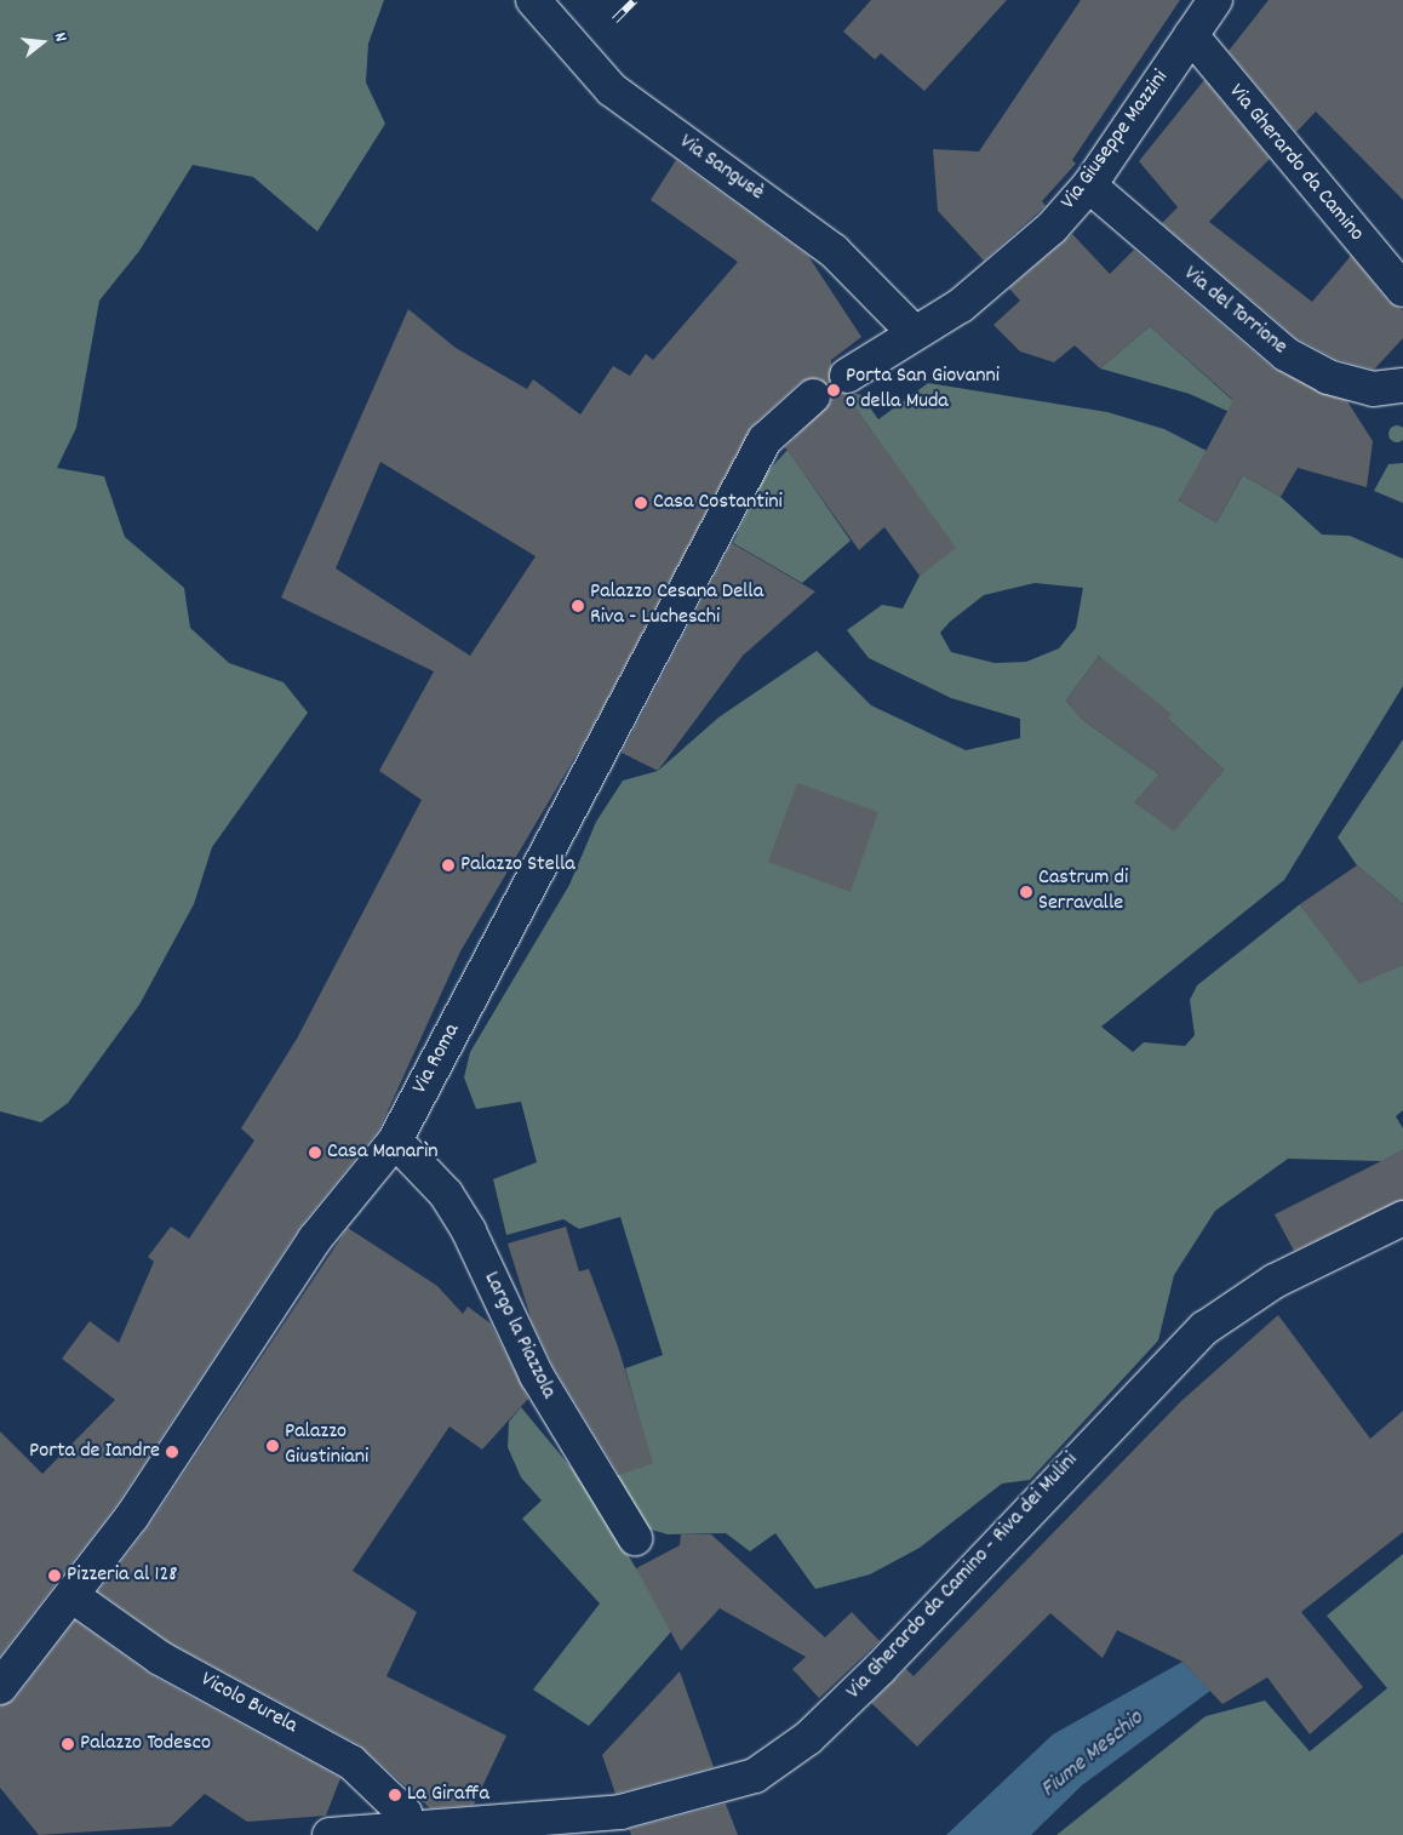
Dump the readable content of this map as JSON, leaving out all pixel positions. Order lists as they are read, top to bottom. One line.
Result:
{"streets":{"street":["Via Giuseppe Mazzini","Via Gherardo da Camino","Via Sangusè","Via del Torrione","Via Roma","Largo la Piazzola","Via Gherardo da Camino - Riva dei Mulini","Vicolo Burela"]},"crossings":[["Via Giuseppe Mazzini","Via Gherardo da Camino"],["Via Giuseppe Mazzini","Via Sangusè"],["Via Giuseppe Mazzini","Via del Torrione"],["Via Roma","Largo la Piazzola"],["Via Roma","Vicolo Burela"],["Via Gherardo da Camino - Riva dei Mulini","Vicolo Burela"]],"water":["Fiume Meschio"],"places":["Porta San Giovanni o della Muda","Casa Costantini","Palazzo Cesana Della Riva - Lucheschi","Palazzo Stella","Castrum di Serravalle","Casa Manarìn","Palazzo Giustiniani","Porta de Iandre","Pizzeria al 128","Palazzo Todesco","La Giraffa"],"north":"right"}
